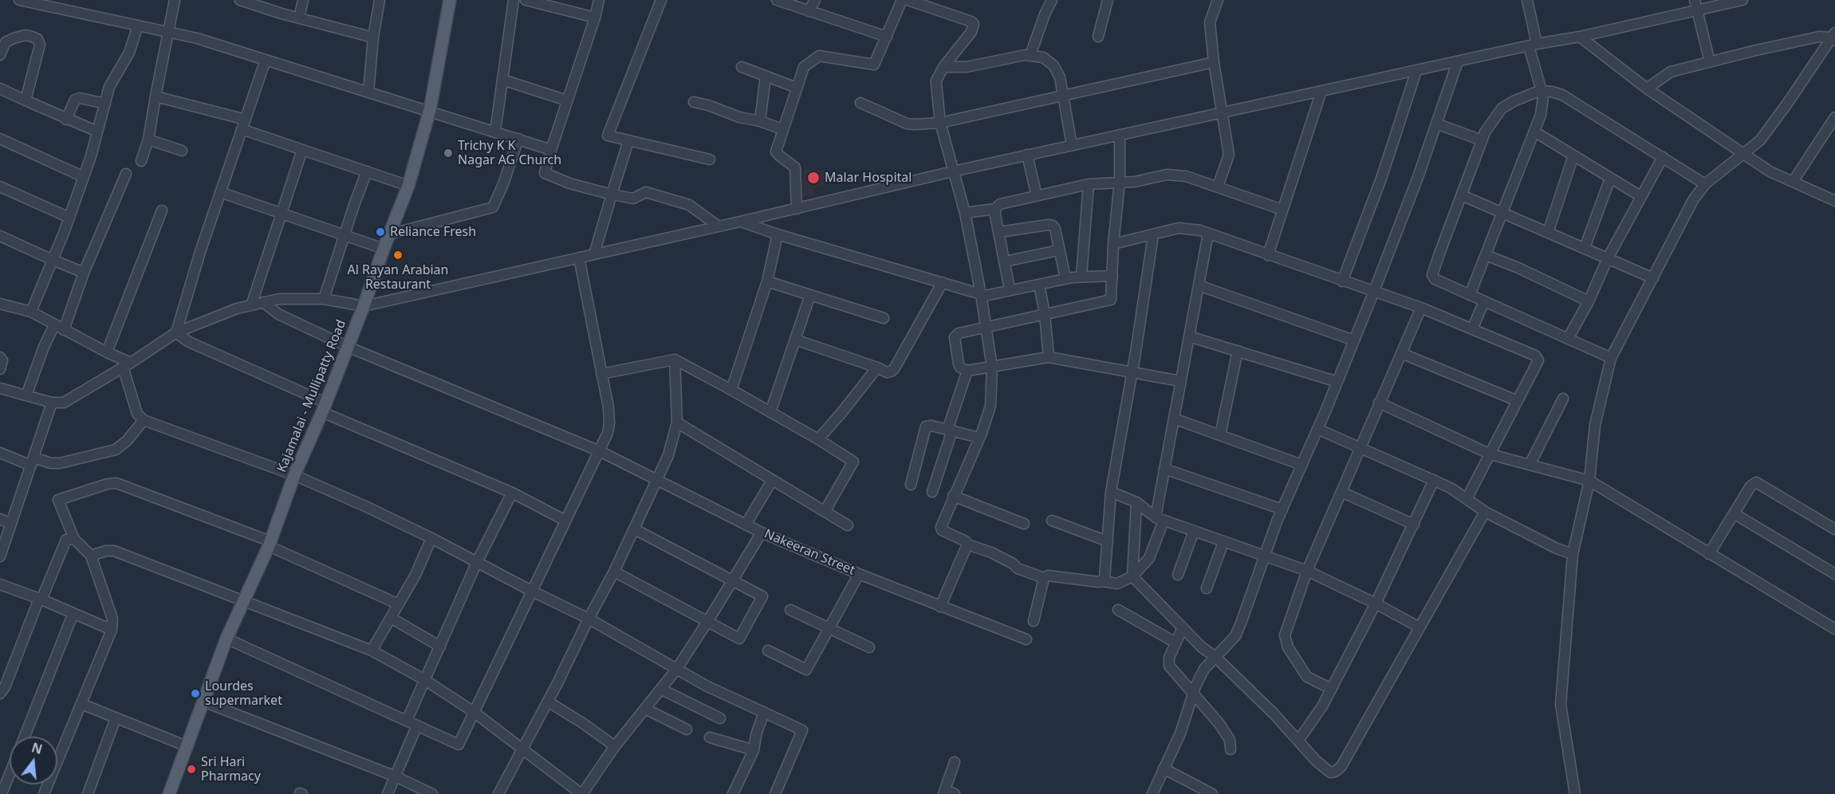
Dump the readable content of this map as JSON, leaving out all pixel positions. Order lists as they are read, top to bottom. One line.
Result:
{"streets":{"main road":["Kajamalai - Mullipatty Road"],"street":["Nakeeran Street"]},"crossings":[["Kajamalai - Mullipatty Road","Nakeeran Street"]],"places":["Trichy K K Nagar AG Church","Malar Hospital","Reliance Fresh","Al Rayan Arabian Restaurant","Lourdes supermarket","Sri Hari Pharmacy"],"north":"top"}
